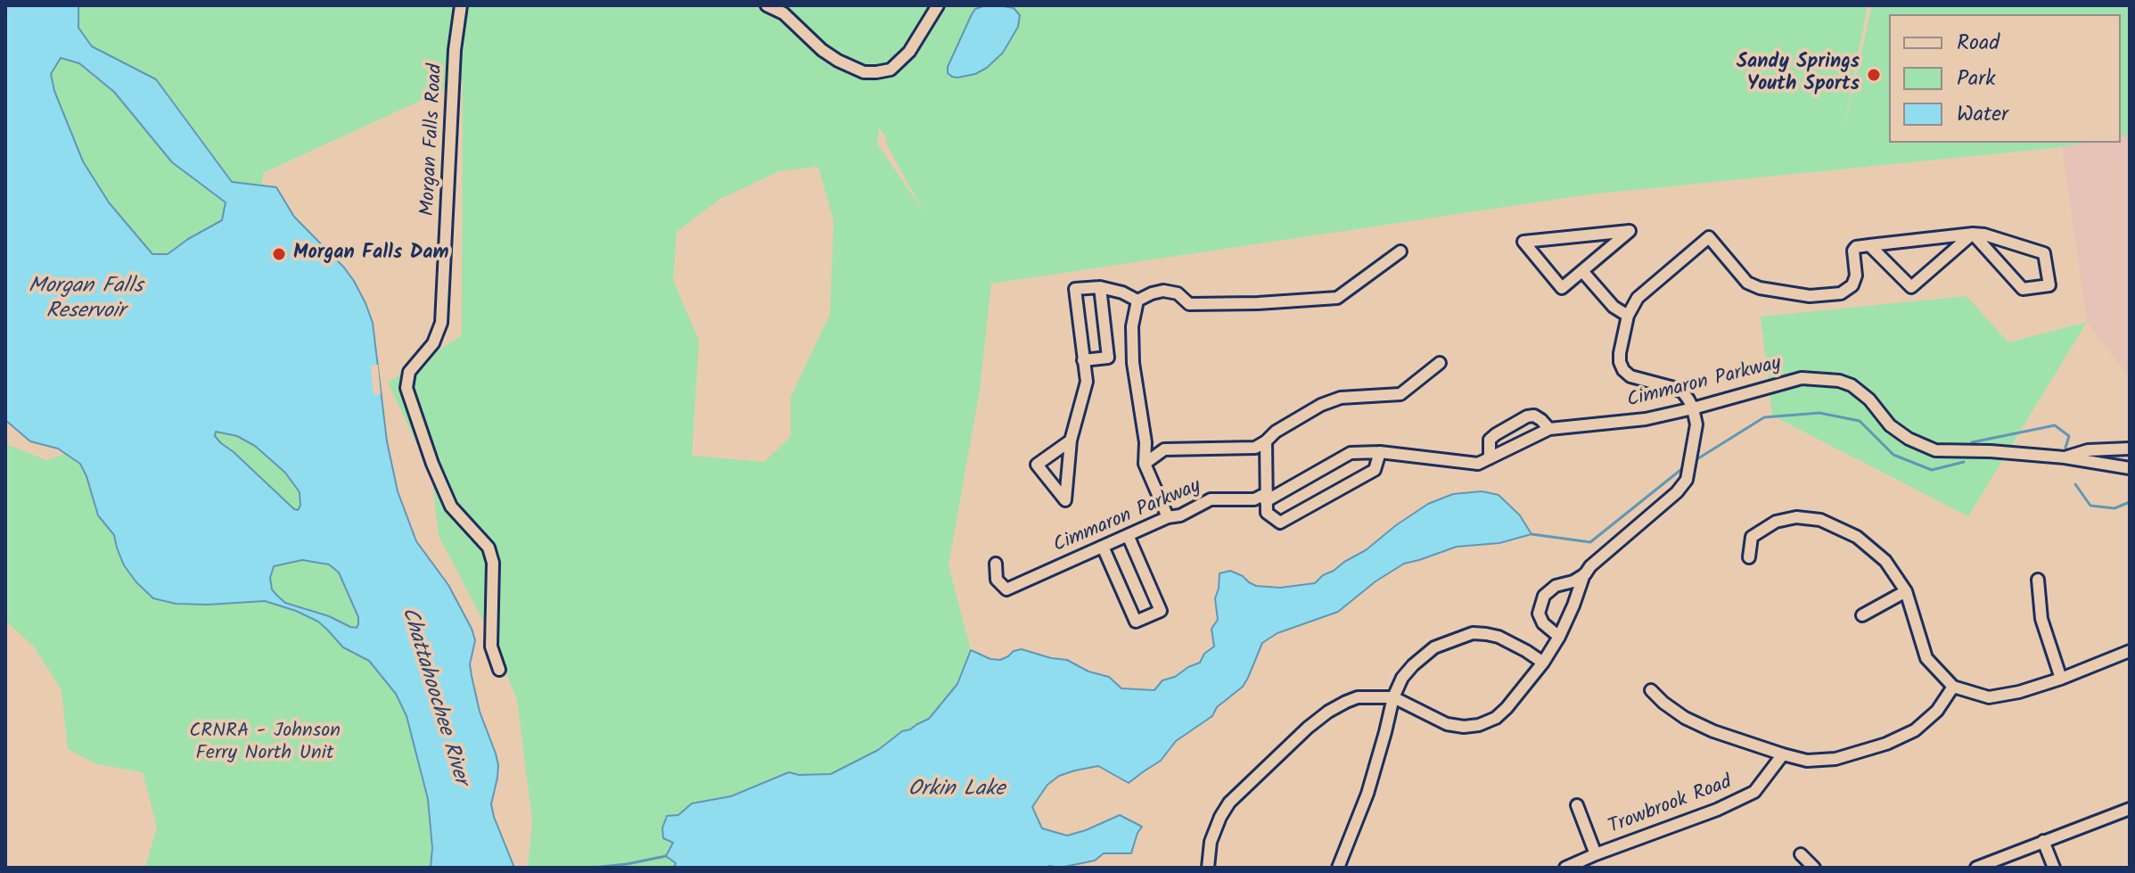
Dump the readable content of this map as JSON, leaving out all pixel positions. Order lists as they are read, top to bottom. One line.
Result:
{"streets":{"street":["Morgan Falls Road","Cimmaron Parkway","Trowbrook Road"]},"water":["Morgan Falls Reservoir","Chattahoochee River","Orkin Lake"],"parks":["CRNRA - Johnson Ferry North Unit"],"places":["Sandy Springs Youth Sports","Morgan Falls Dam"],"legend":["Road","Park","Water"]}
